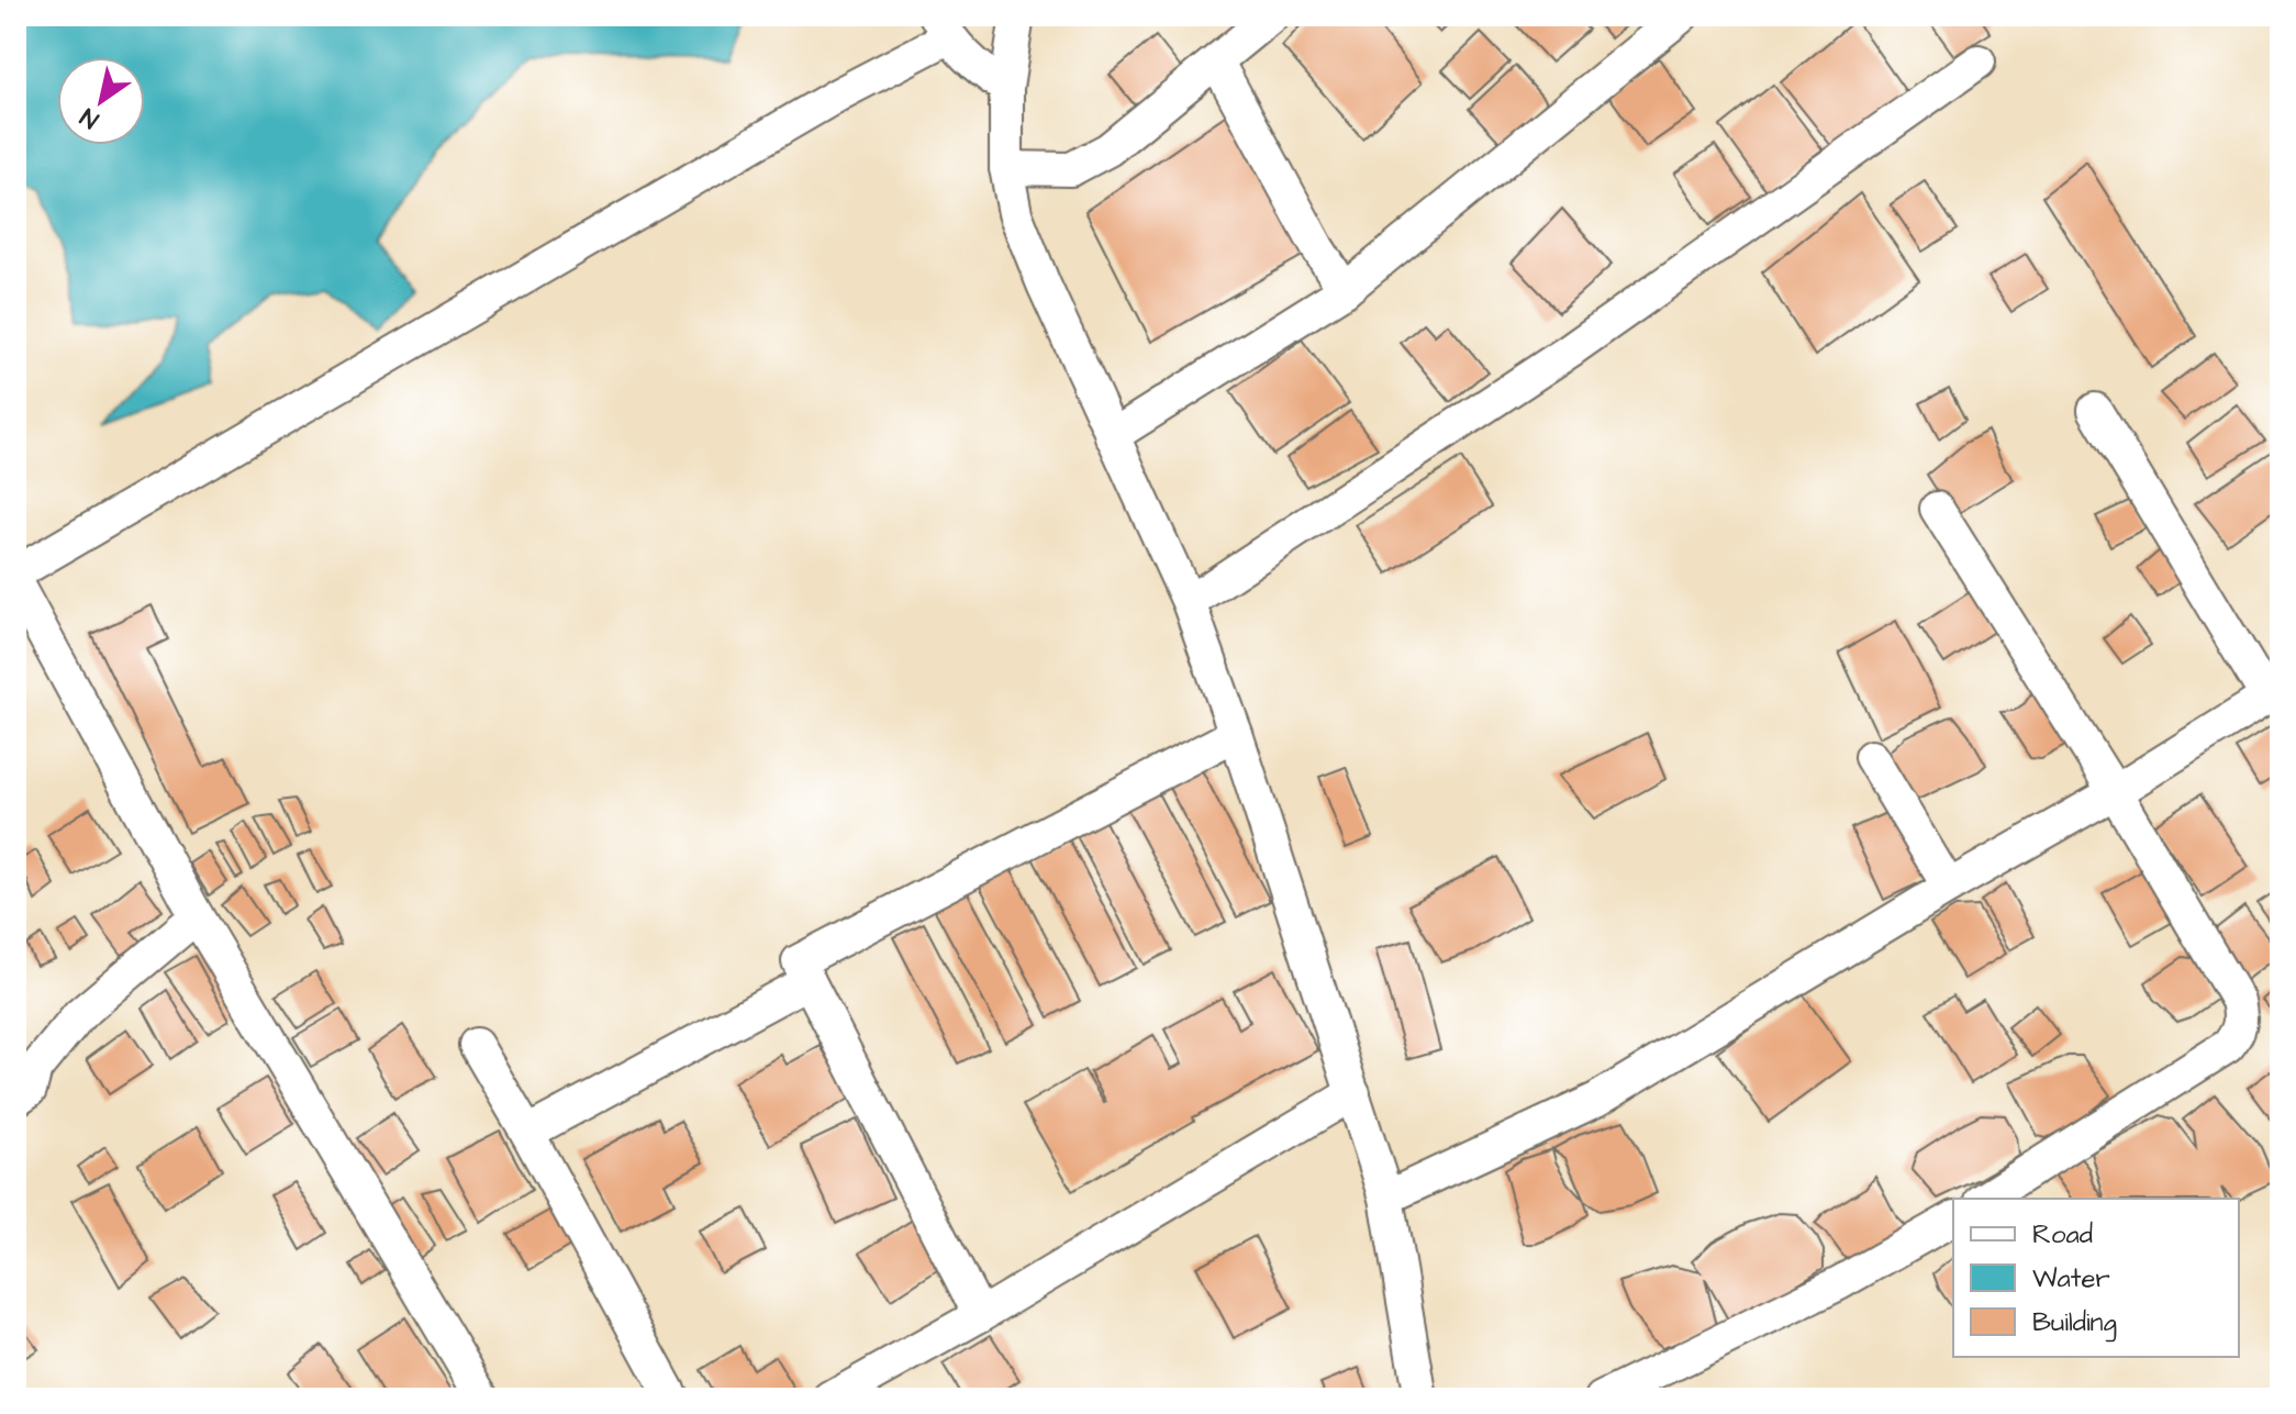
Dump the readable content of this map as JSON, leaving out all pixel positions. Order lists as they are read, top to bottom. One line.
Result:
{"legend":["Road","Water","Building"],"north":"bottom left"}
